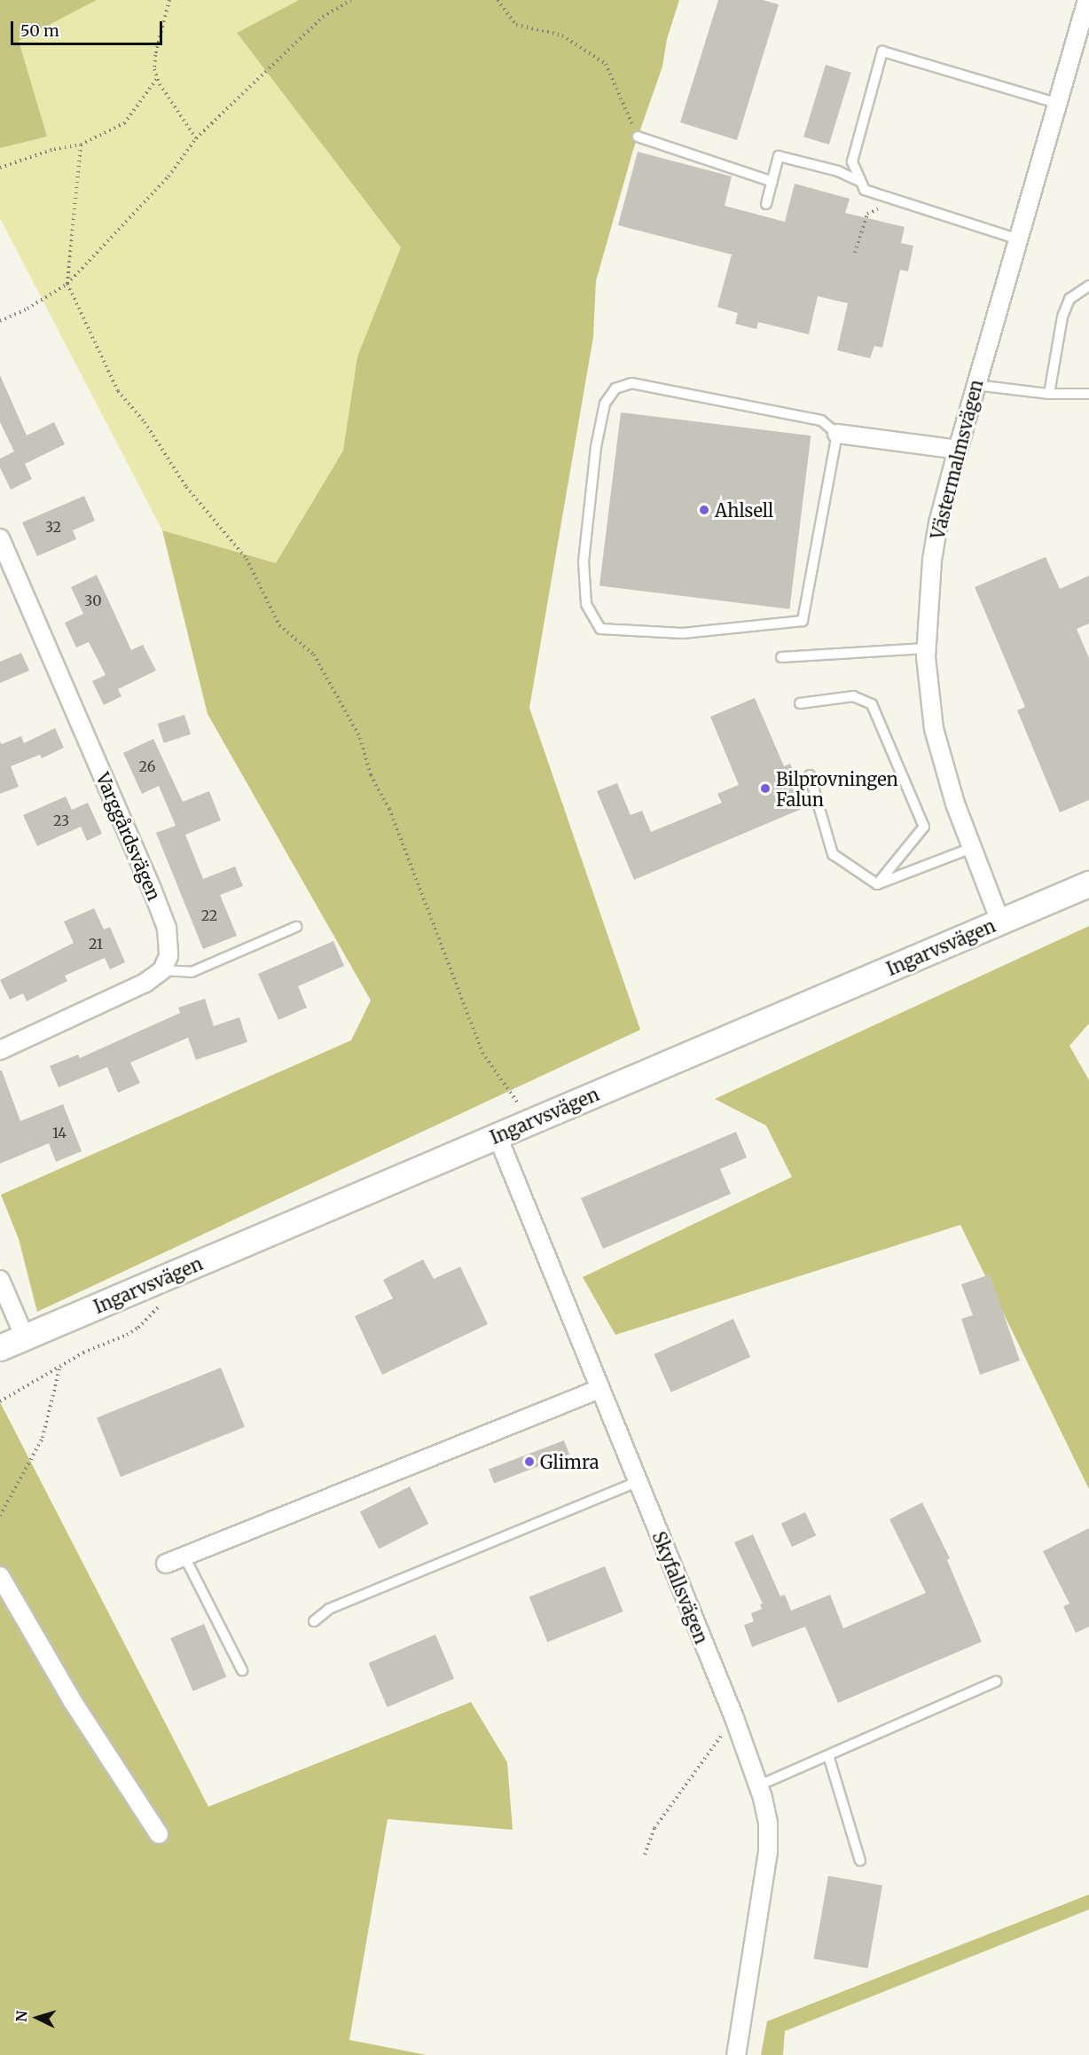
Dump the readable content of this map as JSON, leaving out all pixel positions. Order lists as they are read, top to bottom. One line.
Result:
{"streets":{"street":["Västermalmsvägen","Varggårdsvägen","Ingarvsvägen","Skyfallsvägen"]},"crossings":[["Västermalmsvägen","Ingarvsvägen"],["Ingarvsvägen","Skyfallsvägen"]],"places":["Ahlsell","Bilprovningen Falun","Glimra"],"house_numbers":["32","30","26","23","22","21","14"],"scale_bar":"50 m","north":"left"}
